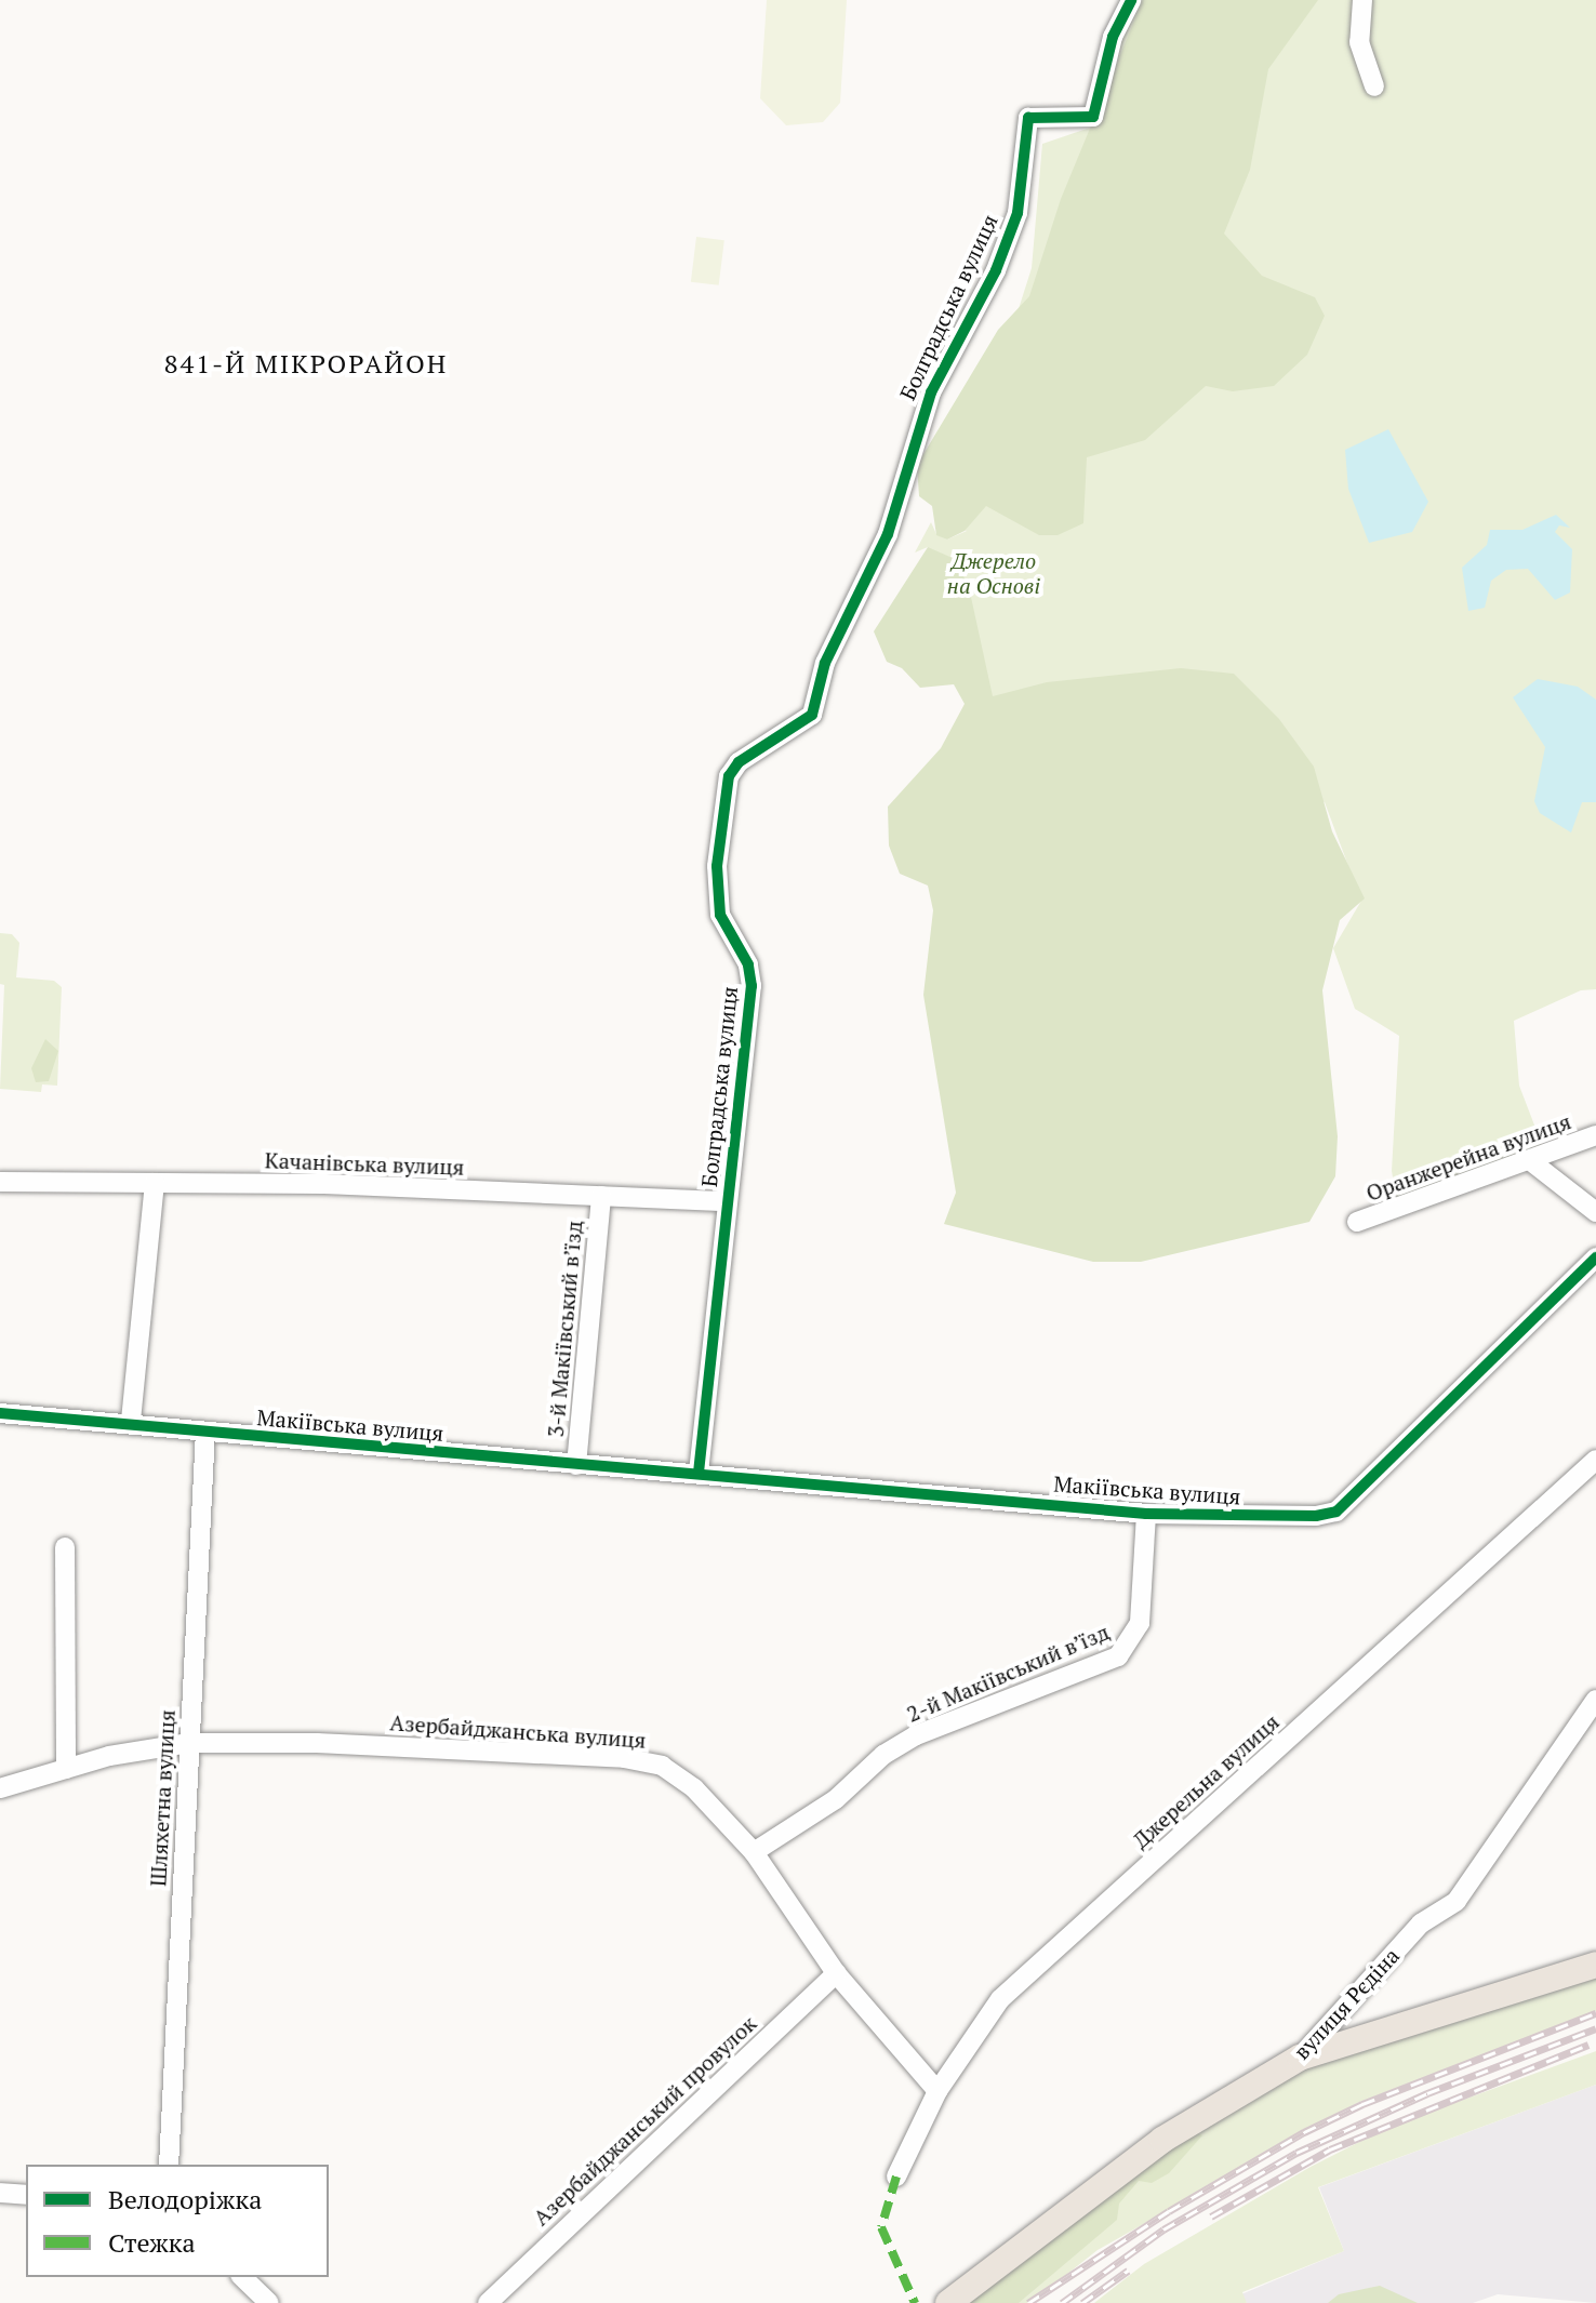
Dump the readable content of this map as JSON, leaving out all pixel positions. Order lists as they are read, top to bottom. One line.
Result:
{"streets":{"main road":["вулиця Рєдіна"],"street":["Болградська вулиця","Оранжерейна вулиця","Качанівська вулиця","3-й Макіївський в’їзд","Макіївська вулиця","2-й Макіївський в’їзд","Азербайджанська вулиця","Джерельна вулиця","Шляхетна вулиця","Азербайджанський провулок"]},"crossings":[["Болградська вулиця","Качанівська вулиця"],["Качанівська вулиця","3-й Макіївський в’їзд"],["3-й Макіївський в’їзд","Макіївська вулиця"],["Макіївська вулиця","2-й Макіївський в’їзд"],["Макіївська вулиця","Шляхетна вулиця"],["2-й Макіївський в’їзд","Азербайджанська вулиця"],["Азербайджанська вулиця","Джерельна вулиця"],["Азербайджанська вулиця","Шляхетна вулиця"],["Азербайджанська вулиця","Азербайджанський провулок"]],"districts":["841-Й МІКРОРАЙОН"],"parks":["Джерело на Основі"],"legend":["Велодоріжка","Стежка"]}
